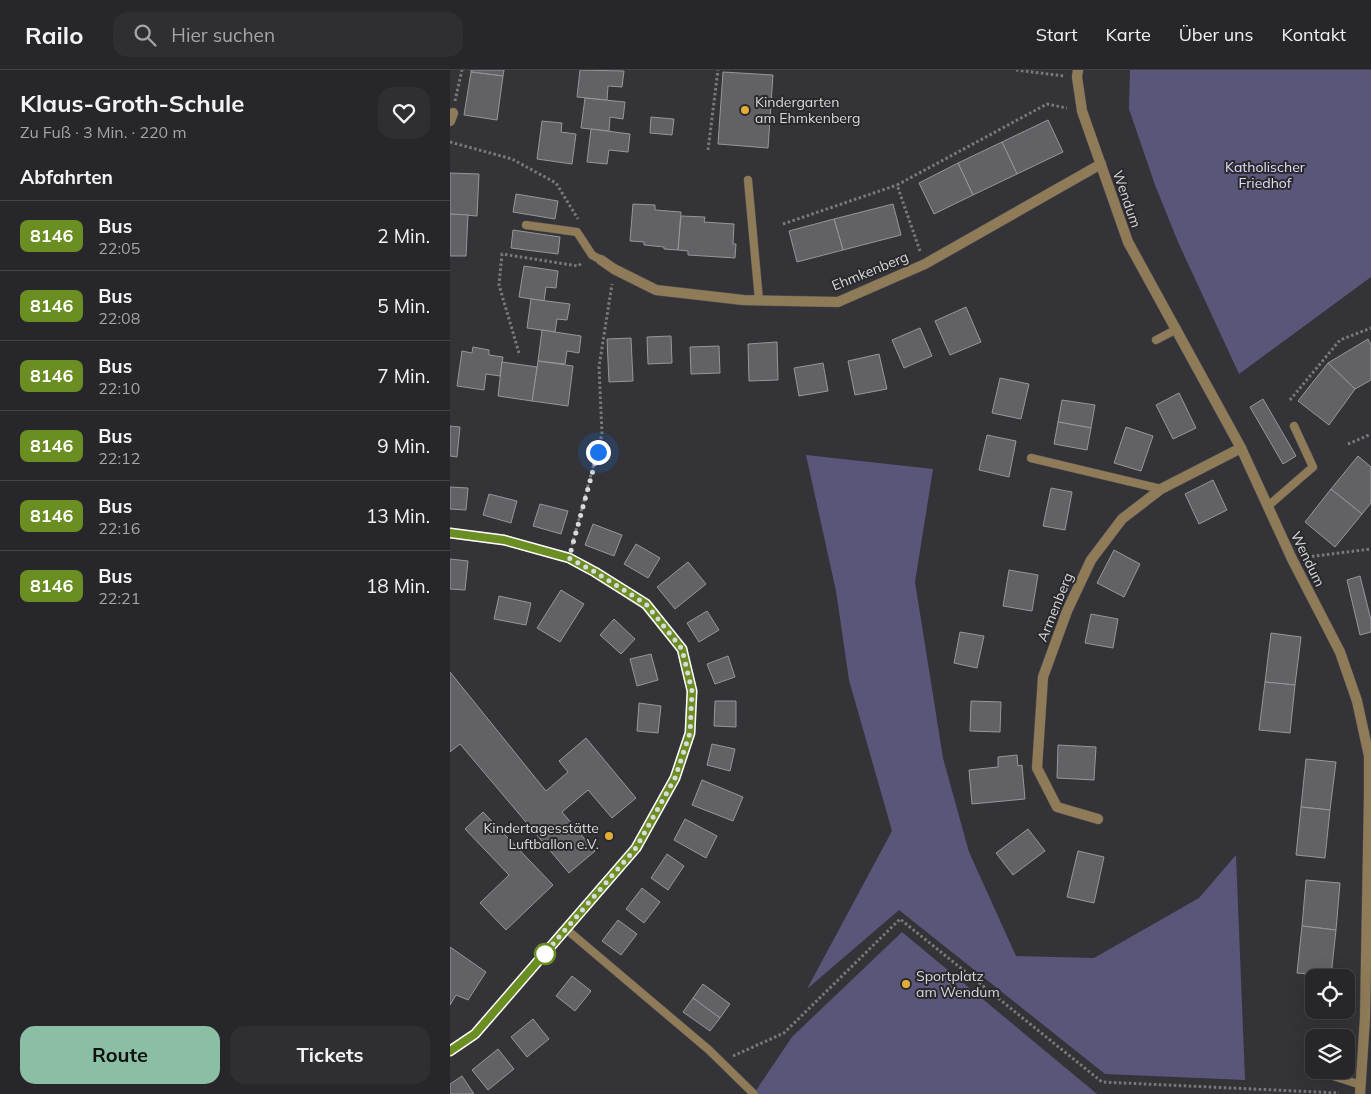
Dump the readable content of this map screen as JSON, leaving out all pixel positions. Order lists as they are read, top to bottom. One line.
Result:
{"streets":{"street":["Wendum","Ehmkenberg","Armenberg"]},"crossings":[["Wendum","Ehmkenberg"],["Wendum","Armenberg"]],"parks":["Katholischer Friedhof"],"places":["Kindergarten am Ehmkenberg","Kindertagesstätte Luftballon e.V.","Sportplatz am Wendum"],"lines":["bus line 8146"],"page":{"header":"Railo","search":"Hier suchen","nav":["Start","Karte","Über uns","Kontakt"],"heading":[["Klaus-Groth-Schule","Zu Fuß · 3 Min. · 220 m"],"Abfahrten"],"list":[{"mark":"8146","name":"Bus","note":"22:05","value":"2 Min."},{"mark":"8146","name":"Bus","note":"22:08","value":"5 Min."},{"mark":"8146","name":"Bus","note":"22:10","value":"7 Min."},{"mark":"8146","name":"Bus","note":"22:12","value":"9 Min."},{"mark":"8146","name":"Bus","note":"22:16","value":"13 Min."},{"mark":"8146","name":"Bus","note":"22:21","value":"18 Min."}],"buttons":["Route","Tickets"]}}
